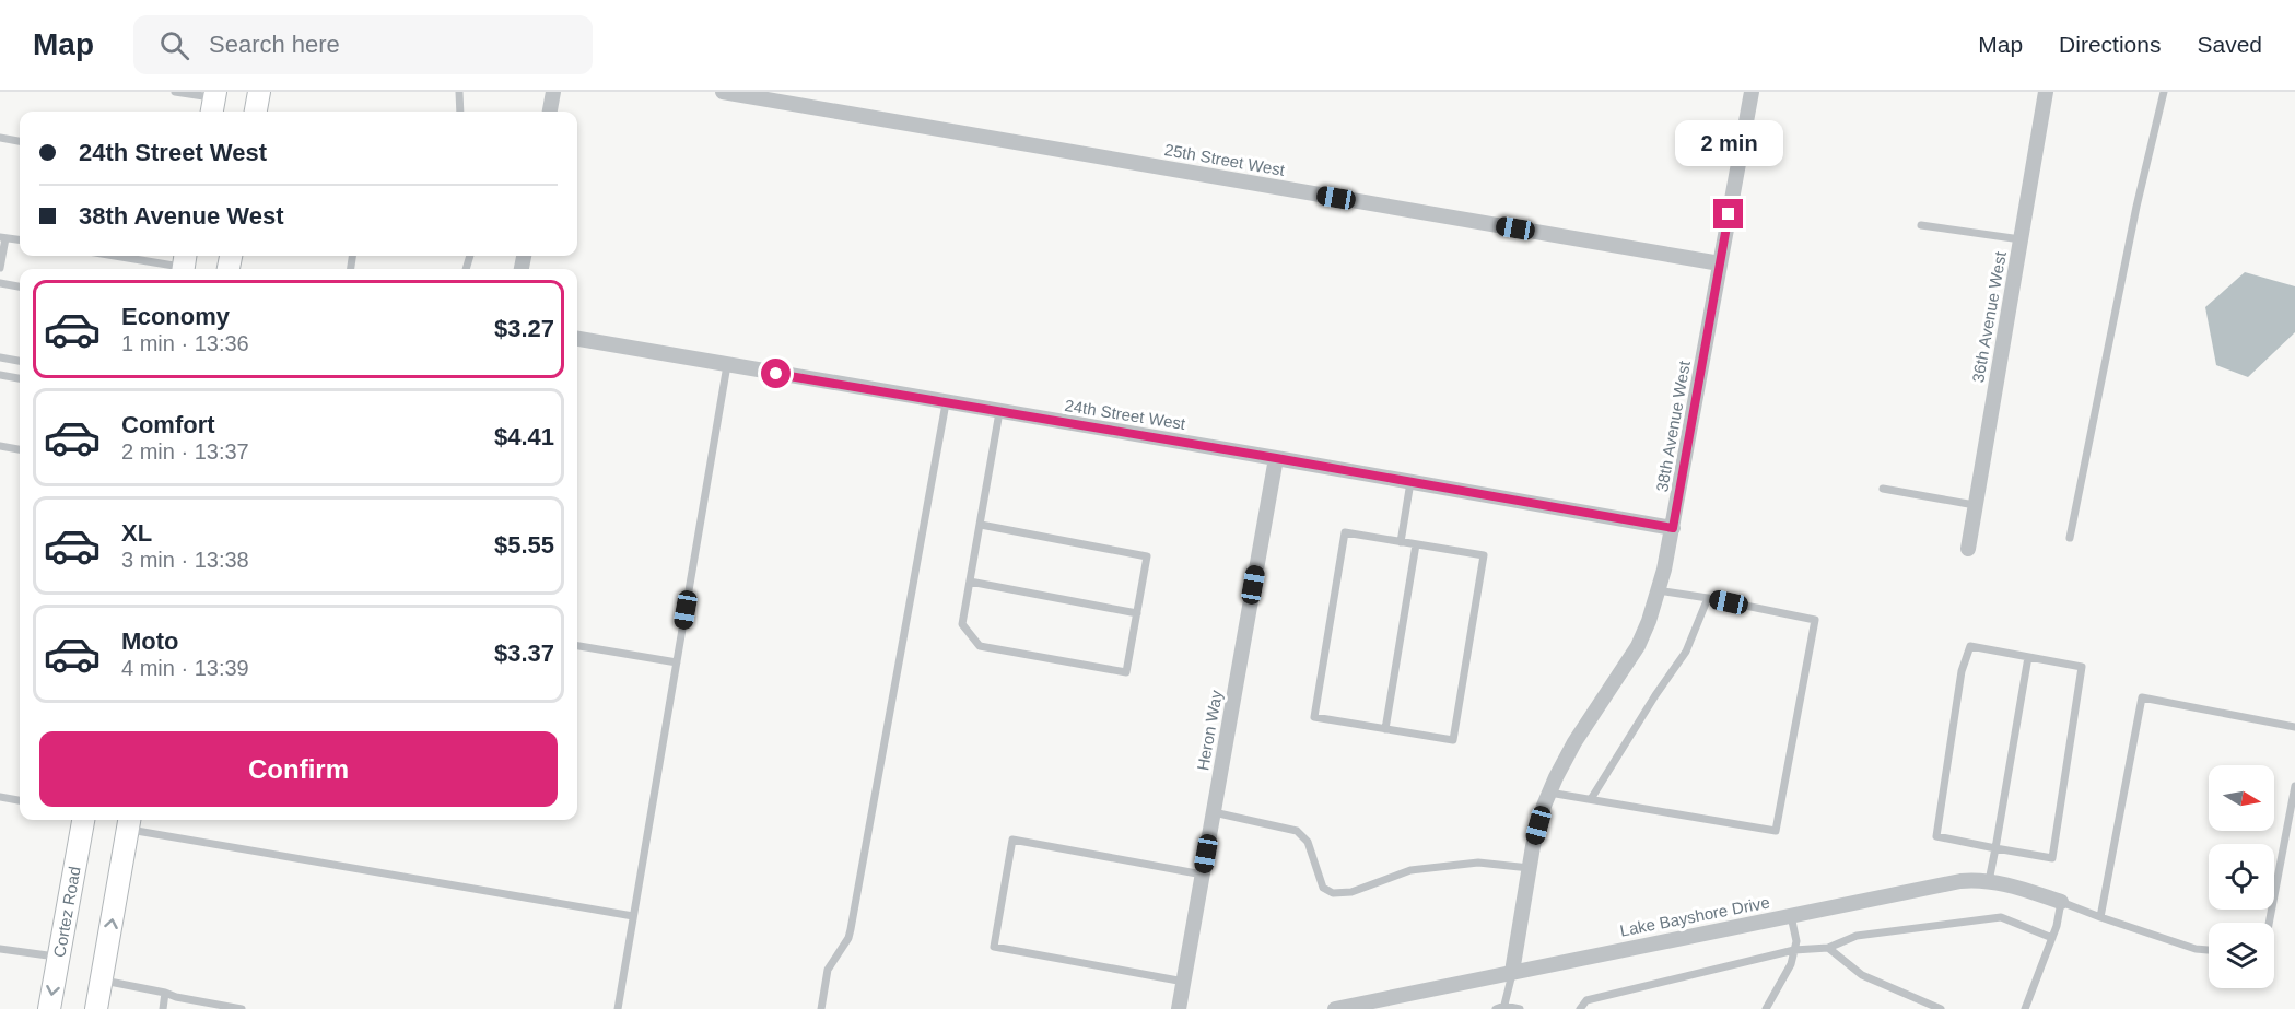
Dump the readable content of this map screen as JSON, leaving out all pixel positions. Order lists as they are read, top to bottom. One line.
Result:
{"streets":{"main road":["Cortez Road"],"street":["25th Street West","36th Avenue West","24th Street West","38th Avenue West","Heron Way","Lake Bayshore Drive"]},"crossings":[["25th Street West","38th Avenue West"],["24th Street West","38th Avenue West"],["24th Street West","Heron Way"],["38th Avenue West","Lake Bayshore Drive"]],"north":"right","page":{"header":"Map","search":"Search here","nav":["Map","Directions","Saved"],"banner":["24th Street West","38th Avenue West"],"bubble":"2 min","list":[{"name":"Economy","note":"1 min · 13:36","value":"$3.27"},{"name":"Comfort","note":"2 min · 13:37","value":"$4.41"},{"name":"XL","note":"3 min · 13:38","value":"$5.55"},{"name":"Moto","note":"4 min · 13:39","value":"$3.37"}],"buttons":"Confirm"}}
